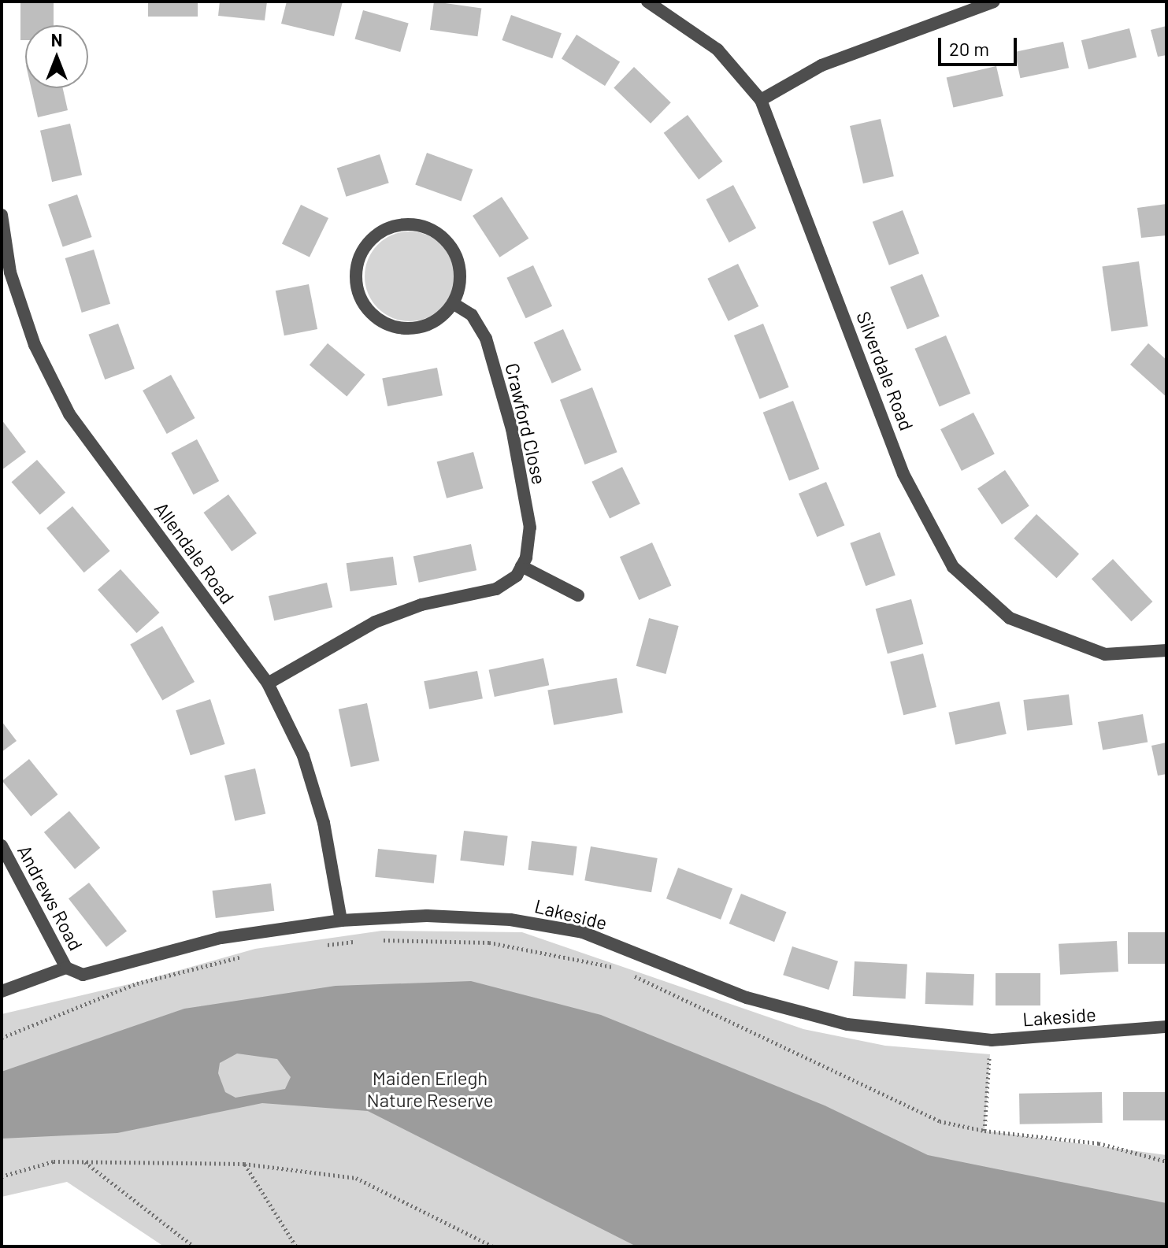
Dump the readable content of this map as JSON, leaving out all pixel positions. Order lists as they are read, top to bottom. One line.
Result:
{"streets":{"street":["Silverdale Road","Crawford Close","Allendale Road","Andrews Road","Lakeside"]},"crossings":[["Allendale Road","Lakeside"],["Andrews Road","Lakeside"]],"parks":["Maiden Erlegh Nature Reserve"],"scale_bar":"20 m","north":"top"}
